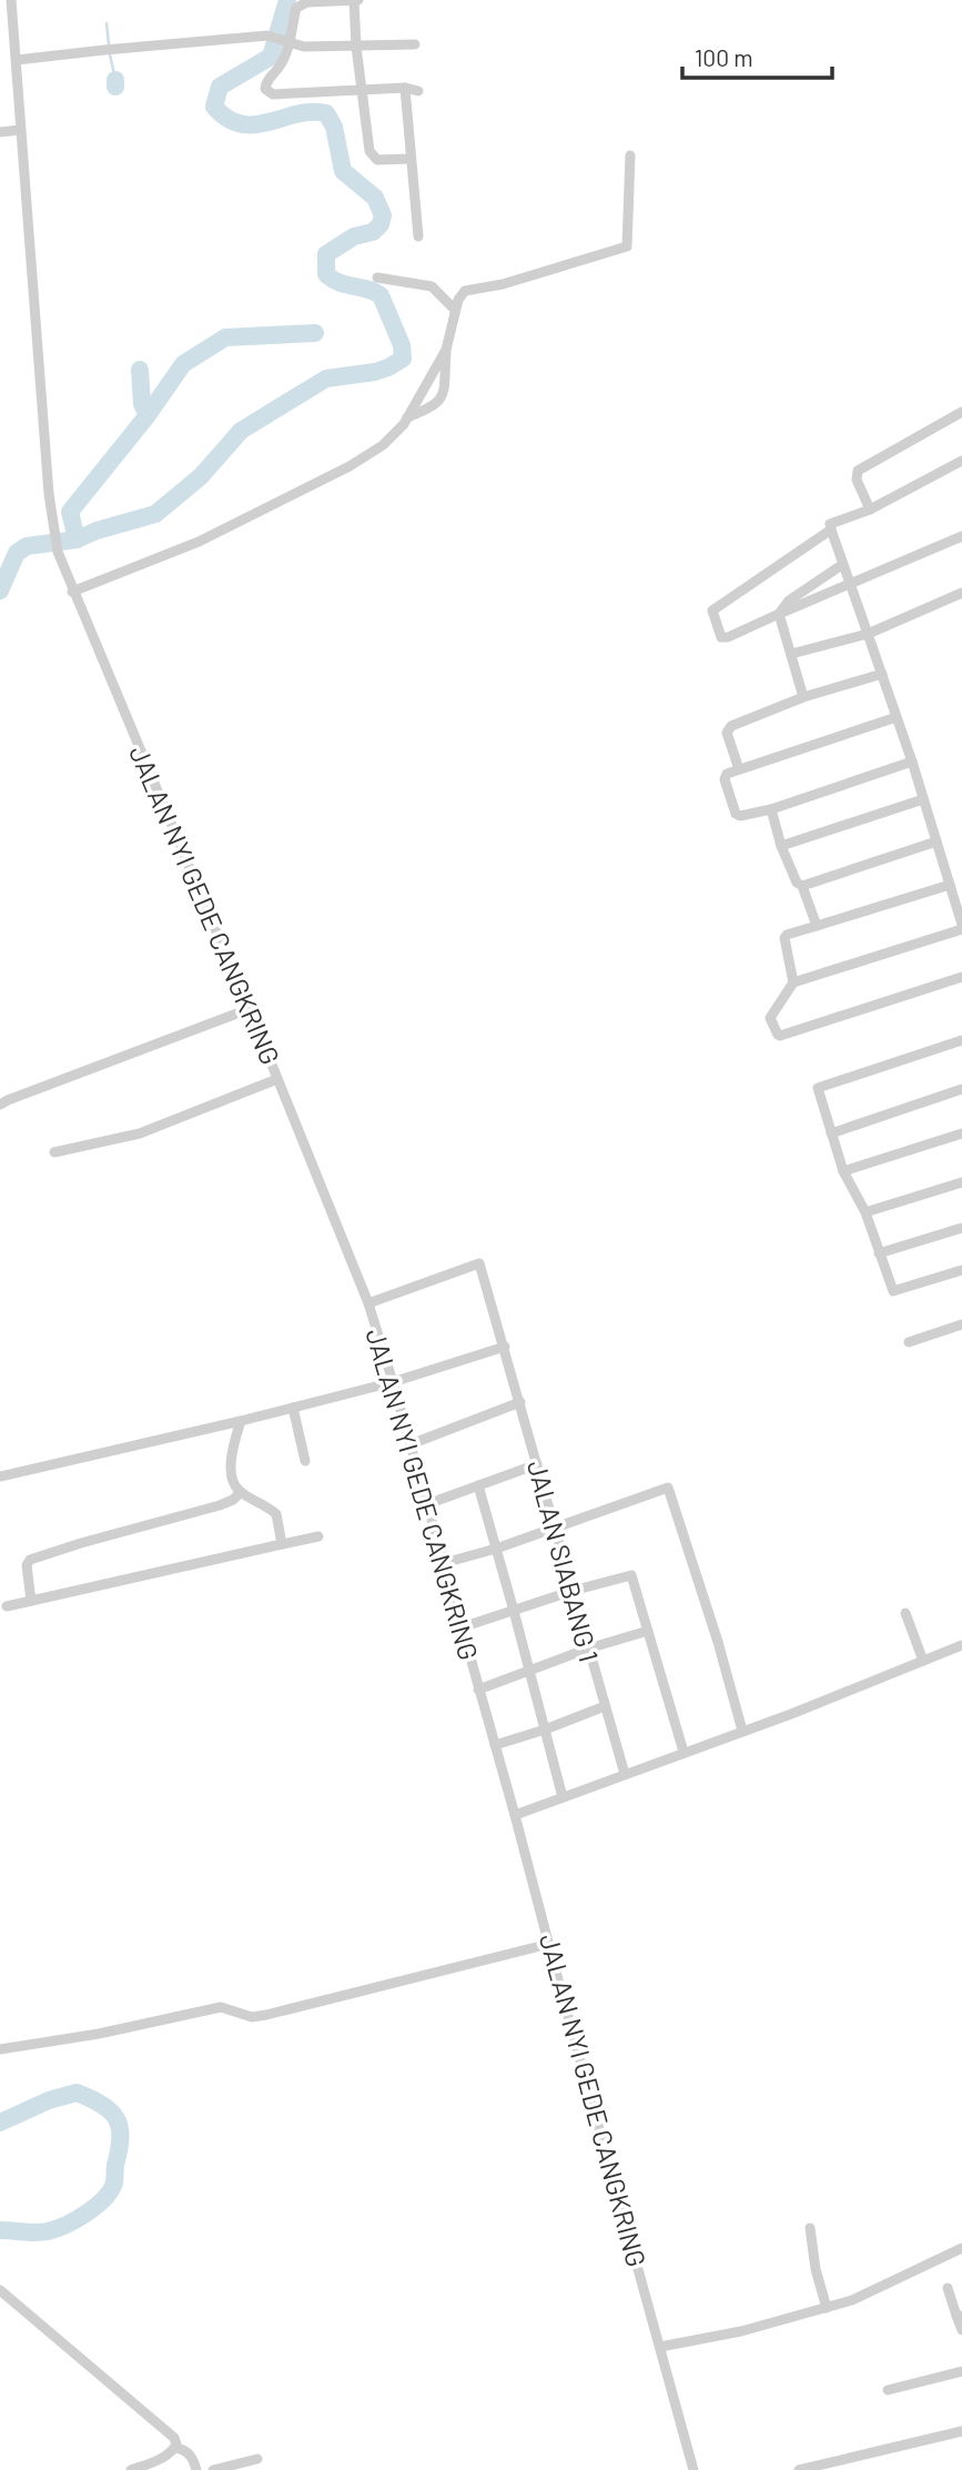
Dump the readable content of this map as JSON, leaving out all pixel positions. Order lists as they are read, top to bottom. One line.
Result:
{"streets":{"street":["JALAN NYI GEDE CANGKRING","JALAN SIABANG 1"]},"crossings":[["JALAN NYI GEDE CANGKRING","JALAN SIABANG 1"]],"scale_bar":"100 m"}
